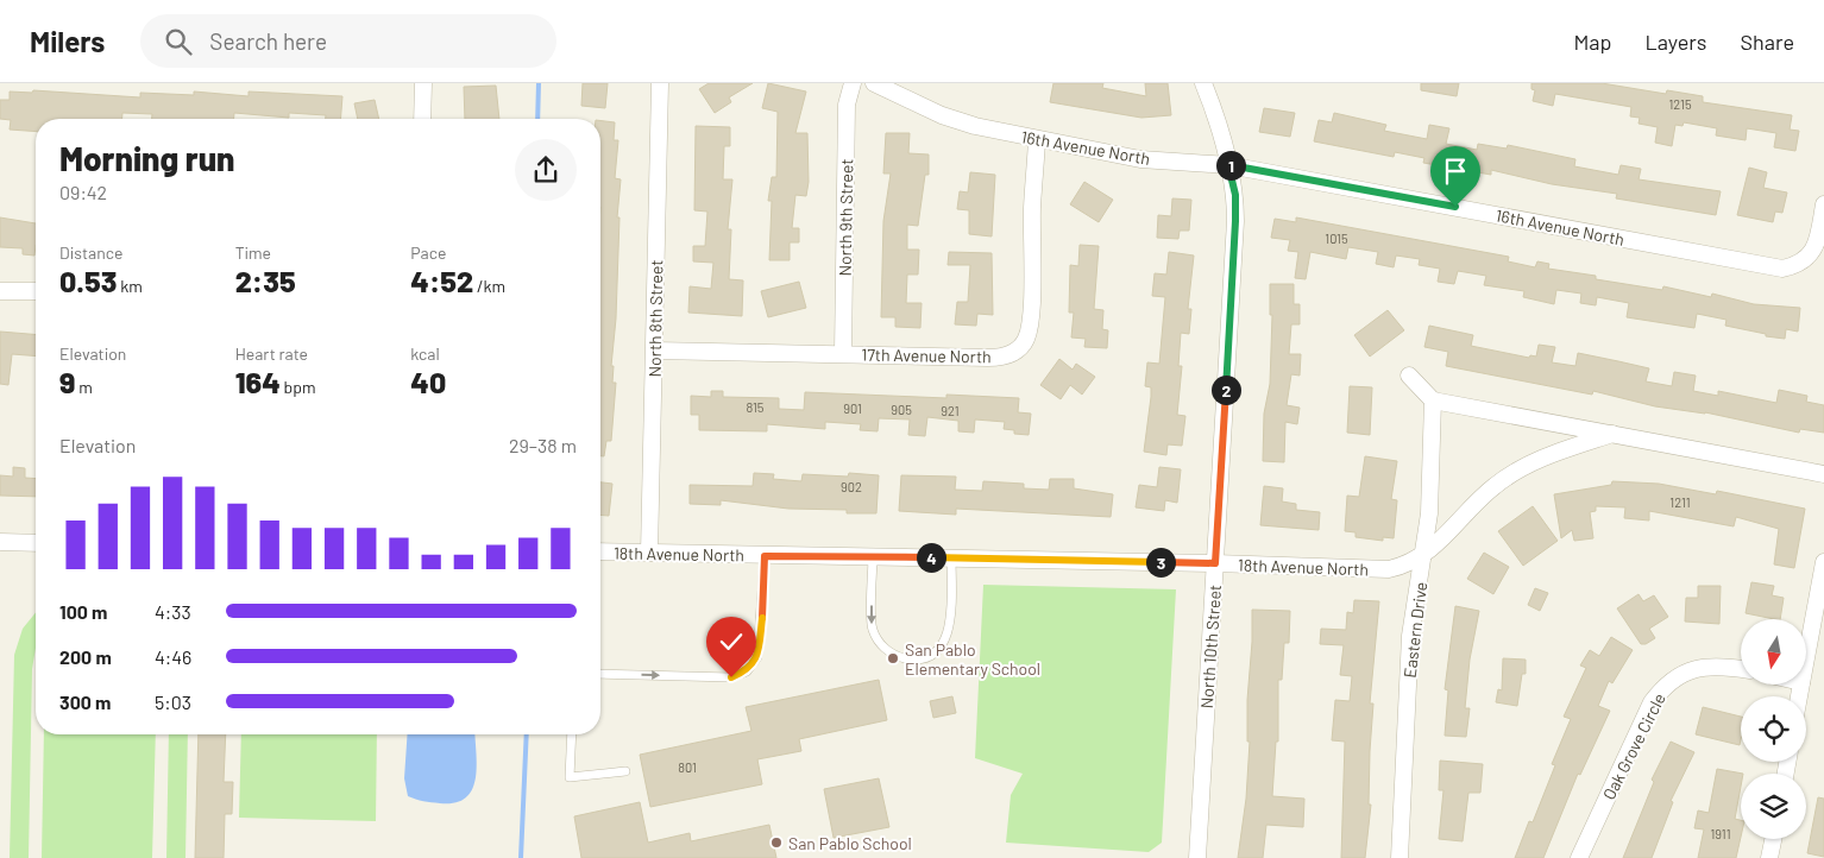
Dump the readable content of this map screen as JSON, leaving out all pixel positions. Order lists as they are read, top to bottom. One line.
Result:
{"streets":{"street":["16th Avenue North","North 9th Street","North 8th Street","17th Avenue North","18th Avenue North","Eastern Drive","North 10th Street","Oak Grove Circle"]},"crossings":[["16th Avenue North","17th Avenue North"],["16th Avenue North","North 10th Street"],["North 9th Street","17th Avenue North"],["North 8th Street","17th Avenue North"],["North 8th Street","18th Avenue North"],["18th Avenue North","Eastern Drive"],["18th Avenue North","North 10th Street"]],"places":["San Pablo Elementary School","San Pablo School"],"house_numbers":["1215","1015","815","901","905","921","902","1211","801","1911"],"north":"bottom","page":{"header":"Milers","search":"Search here","nav":["Map","Layers","Share"],"heading":["Morning run","09:42"],"pins":["1","2","4","3"],"stats":[["Distance","0.53 km"],["Time","2:35"],["Pace","4:52 /km"],["Elevation","9 m"],["Heart rate","164 bpm"],["kcal","40"]],"chart":["Elevation","29–38 m"],"list":[{"name":"100 m","note":"4:33"},{"name":"200 m","note":"4:46"},{"name":"300 m","note":"5:03"}]}}
